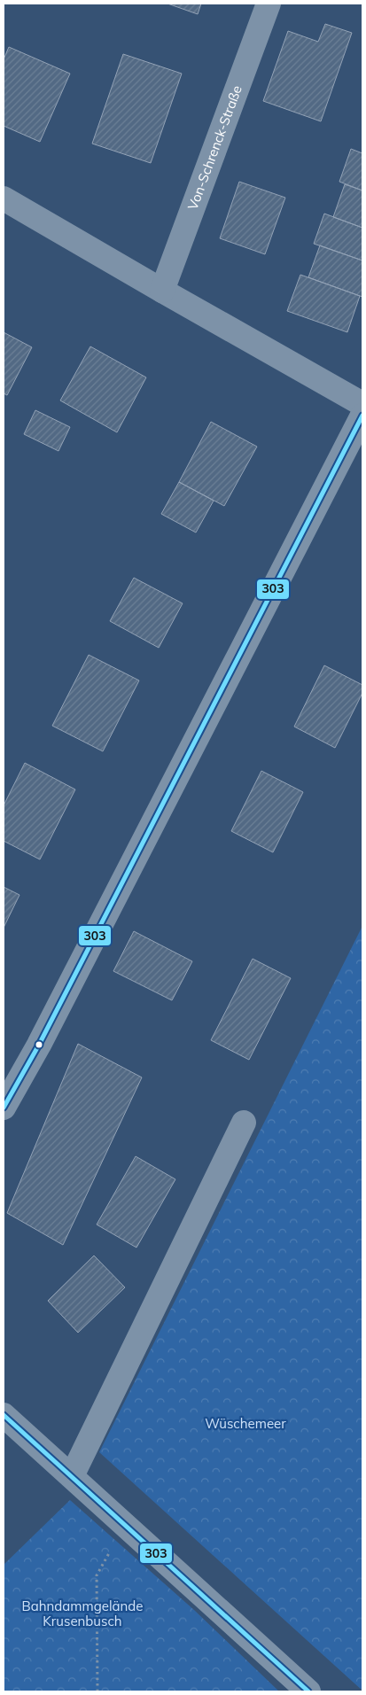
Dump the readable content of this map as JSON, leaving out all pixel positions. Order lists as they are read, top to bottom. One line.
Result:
{"streets":{"street":["Von-Schrenck-Straße"]},"parks":["Wüschemeer","Bahndammgelände Krusenbusch"],"lines":["transit line 303"]}
